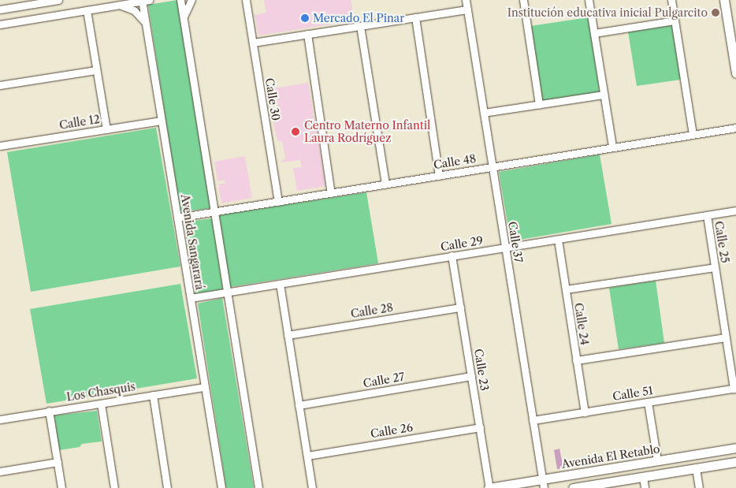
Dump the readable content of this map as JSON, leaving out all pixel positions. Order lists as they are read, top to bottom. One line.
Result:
{"streets":{"main road":["Avenida El Retablo"],"street":["Calle 30","Calle 12","Calle 48","Avenida Sangarará","Calle 37","Calle 25","Calle 29","Calle 28","Calle 24","Calle 23","Calle 27","Los Chasquis","Calle 51","Calle 26"]},"crossings":[["Calle 30","Calle 48"],["Calle 12","Avenida Sangarará"],["Calle 48","Avenida Sangarará"],["Calle 48","Calle 37"],["Avenida Sangarará","Calle 29"],["Avenida Sangarará","Los Chasquis"],["Calle 37","Calle 29"],["Calle 37","Calle 51"],["Calle 37","Avenida El Retablo"],["Calle 25","Calle 29"],["Calle 25","Calle 51"],["Calle 29","Calle 24"],["Calle 29","Calle 23"],["Calle 28","Calle 23"],["Calle 24","Calle 51"],["Calle 23","Calle 27"],["Calle 23","Calle 26"],["Calle 23","Avenida El Retablo"]],"places":["Institución educativa inicial Pulgarcito","Mercado El Pinar","Centro Materno Infantil Laura Rodríguez"]}
